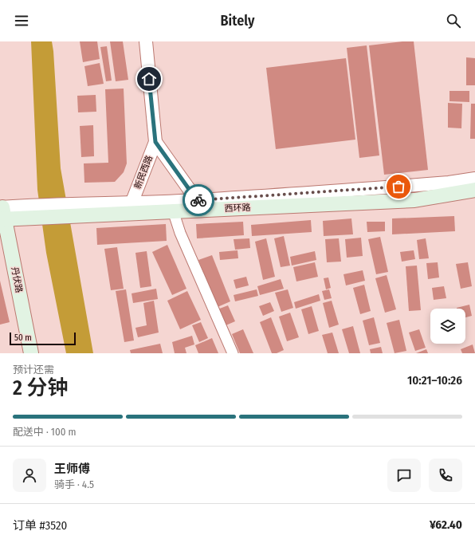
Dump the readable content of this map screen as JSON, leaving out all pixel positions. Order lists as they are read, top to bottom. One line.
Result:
{"streets":{"main road":["西环路","丹伏路"],"street":["新民西路"]},"crossings":[["新民西路","西环路"],["西环路","丹伏路"]],"scale_bar":"50 m","page":{"header":"Bitely","scale":"50 m","heading":["2 分钟","预计还需","10:21–10:26"],"panel":["王师傅","骑手 · 4.5","订单 #3520","¥62.40"],"bar":"配送中 · 100 m"}}
